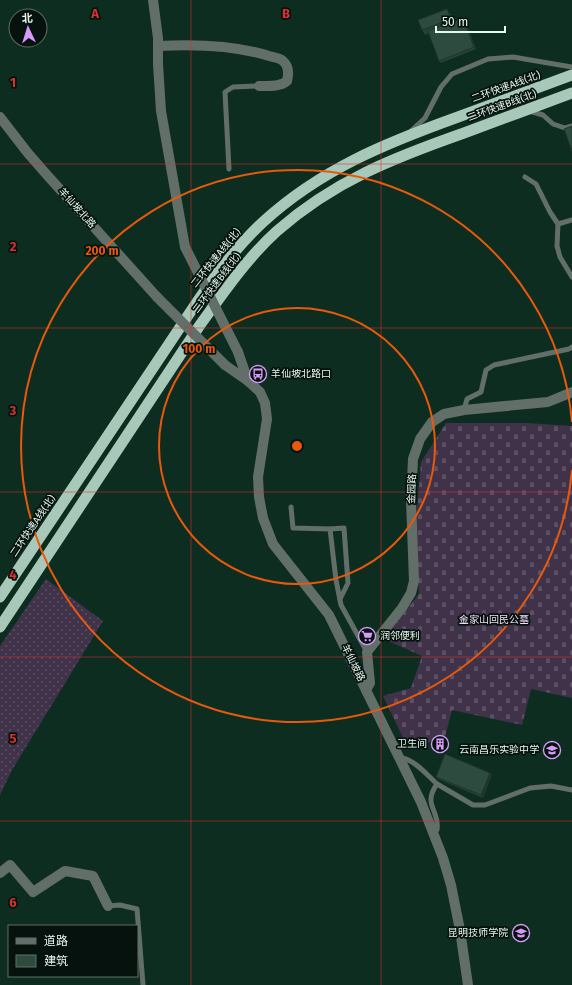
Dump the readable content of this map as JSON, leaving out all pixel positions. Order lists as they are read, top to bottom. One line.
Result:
{"streets":{"highway":["二环快速A线(北)","二环快速B线(北)"],"street":["羊仙坡北路","金园路","羊仙坡路"]},"crossings":[["羊仙坡北路","羊仙坡路"]],"parks":["金家山回民公墓"],"places":{"bus stop":["羊仙坡北路口"],"supermarket":["润邻便利"],"building":["卫生间"],"school or university":["云南昌乐实验中学","昆明技师学院"]},"legend":["道路","建筑"],"scale_bar":"50 m","north":"top","grid":{"columns":["A","B"],"rows":["1","2","3","4","5","6"]},"rings":["200 m","100 m"]}
